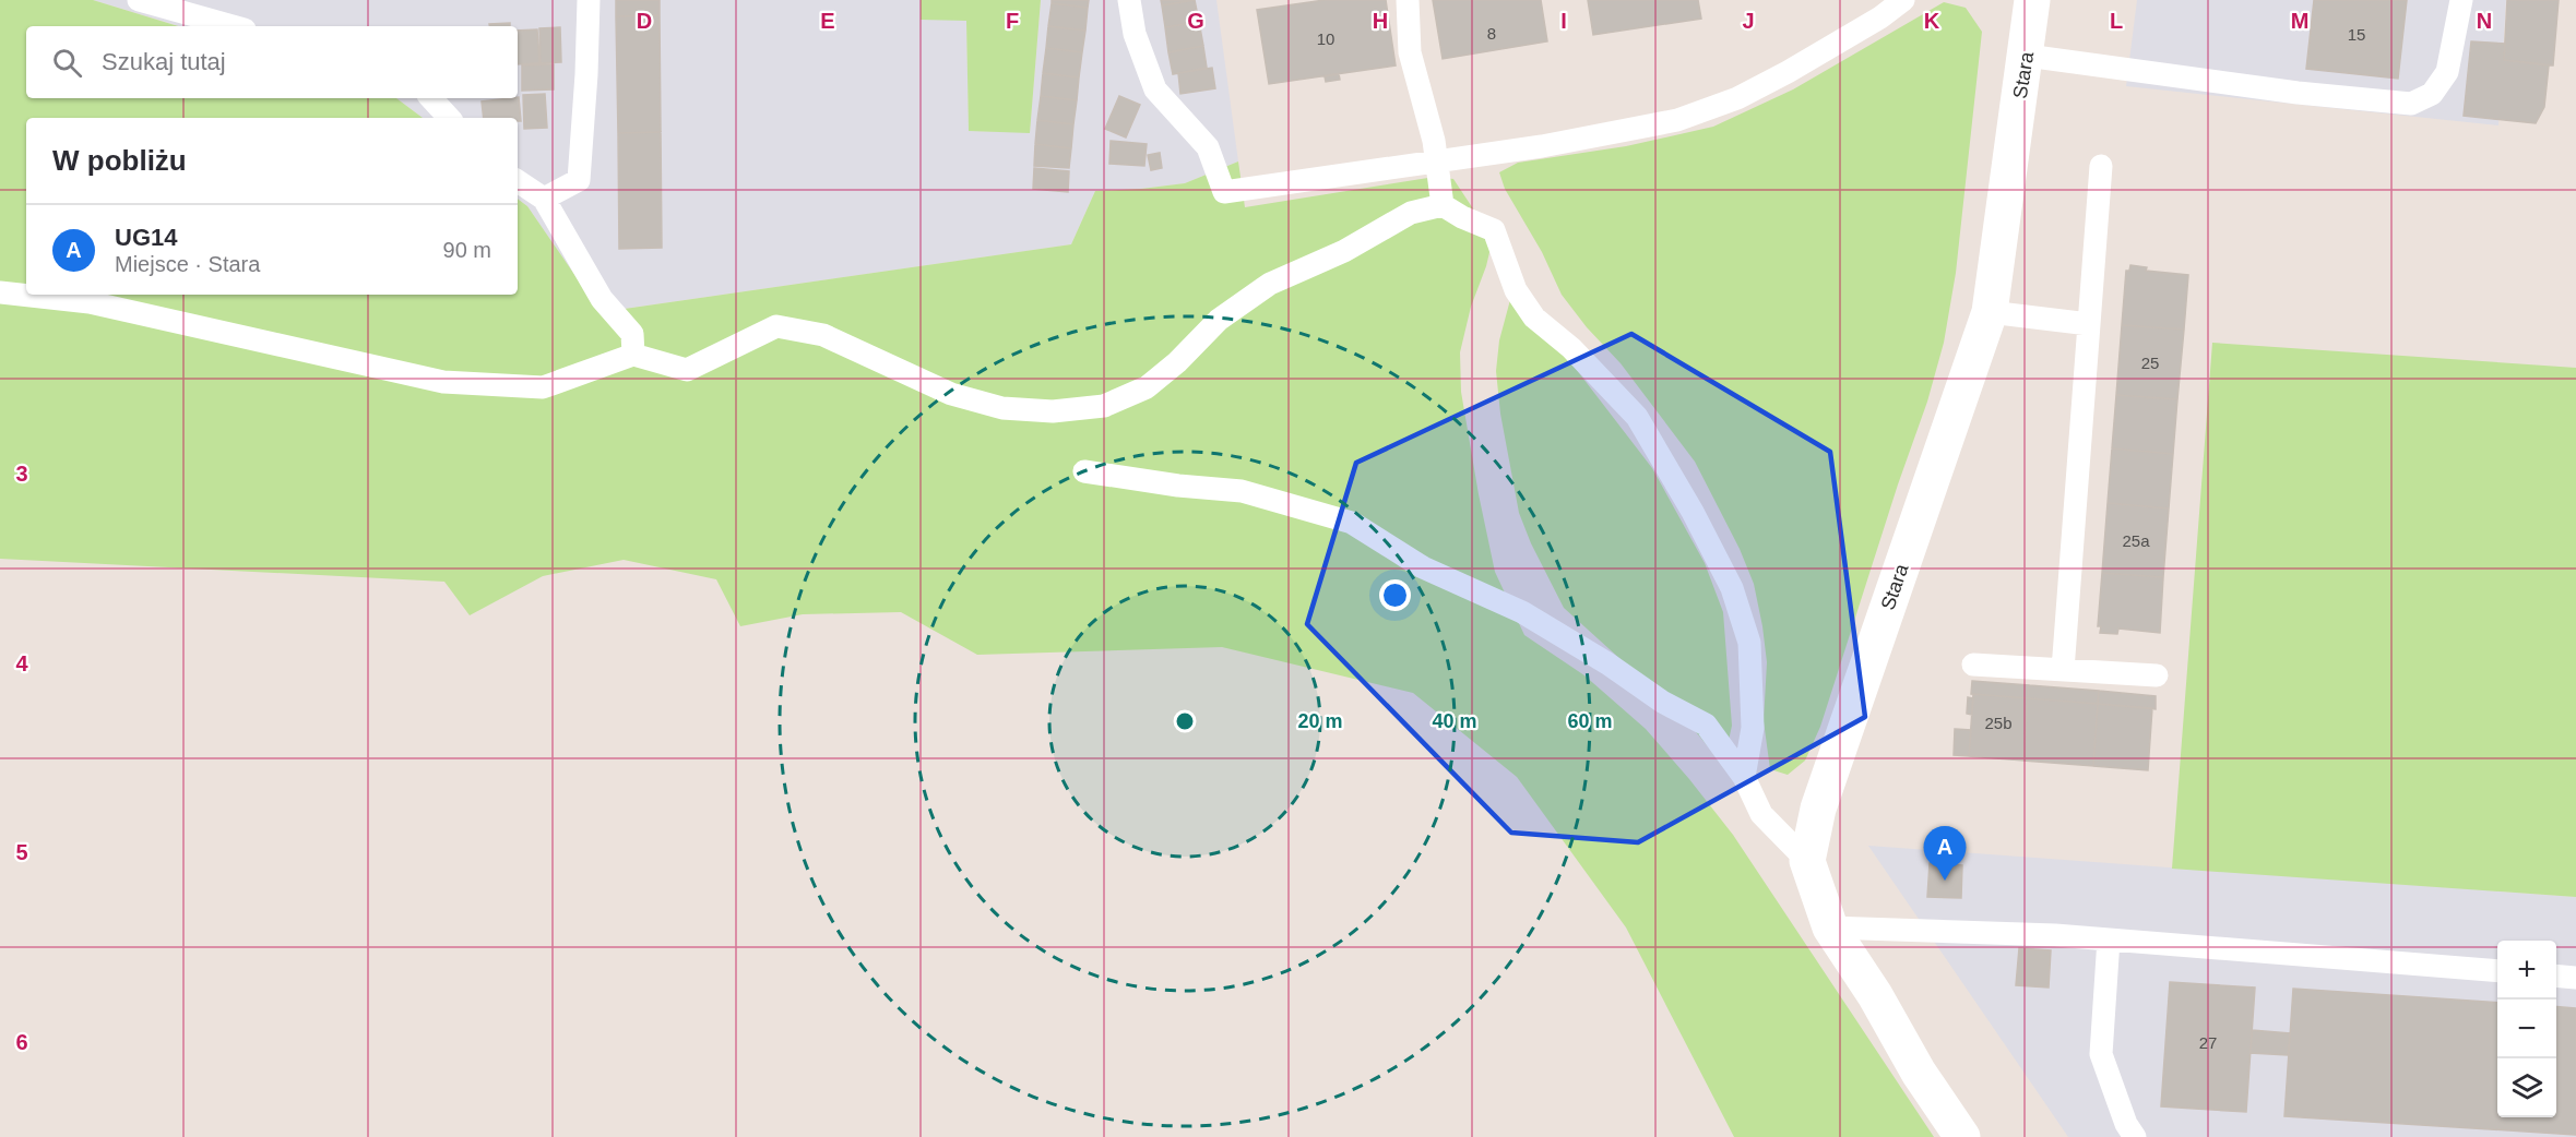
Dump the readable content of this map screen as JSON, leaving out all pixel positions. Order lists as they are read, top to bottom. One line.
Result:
{"streets":{"street":["Stara"]},"house_numbers":["8","15","10","25","25a","25b","27"],"page":{"search":"Szukaj tutaj","heading":"W pobliżu","list":[{"mark":"A","name":"UG14","note":"Miejsce · Stara","value":"90 m"}],"pins":"A","map_buttons":["+","−"]},"grid":{"columns":["D","E","F","G","H","I","J","K","L","M","N"],"rows":["3","4","5","6"]},"rings":["20 m","40 m","60 m"]}
